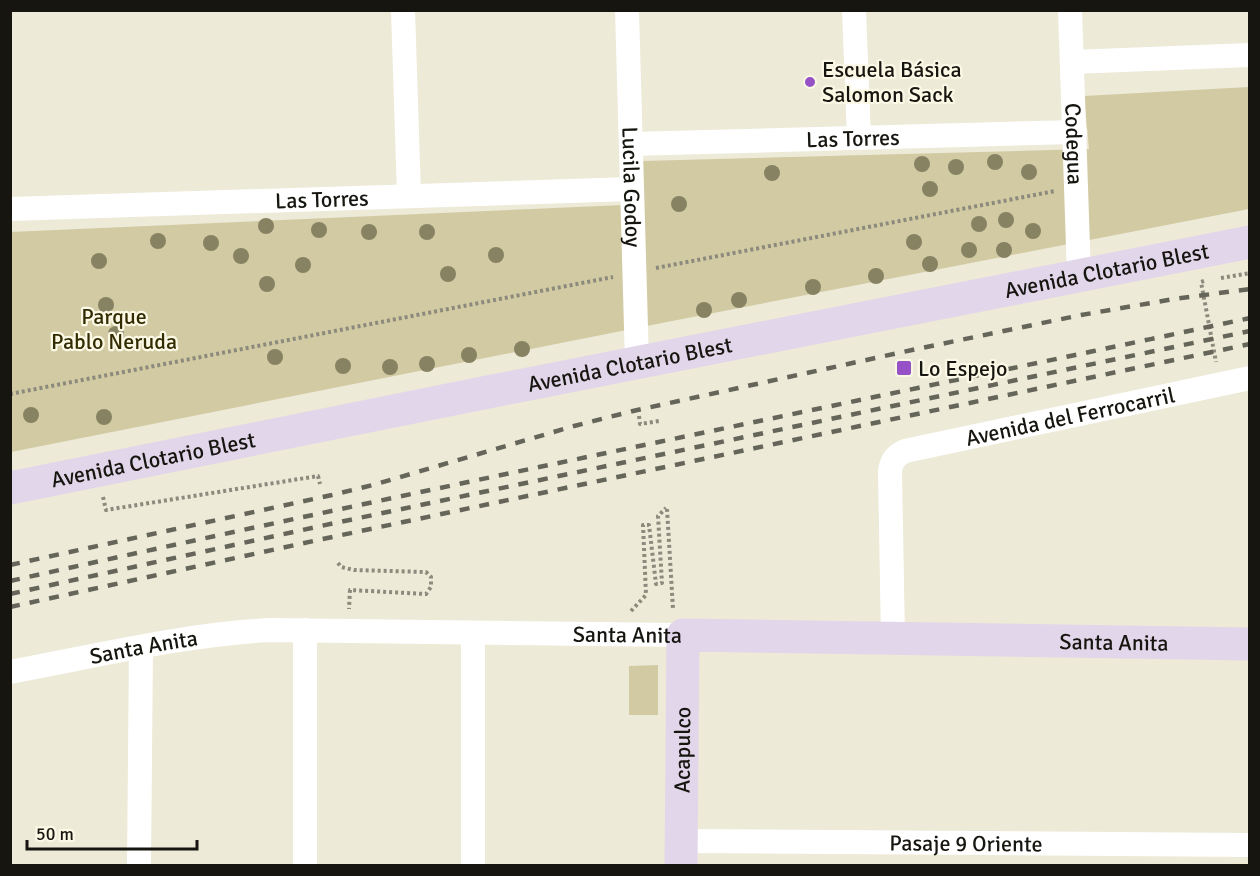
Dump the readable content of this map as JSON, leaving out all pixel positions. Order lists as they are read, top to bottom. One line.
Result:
{"streets":{"main road":["Avenida Clotario Blest","Santa Anita","Acapulco"],"street":["Las Torres","Codegua","Lucila Godoy","Avenida del Ferrocarril","Pasaje 9 Oriente"]},"crossings":[["Las Torres","Codegua"],["Las Torres","Lucila Godoy"],["Codegua","Avenida Clotario Blest"],["Lucila Godoy","Avenida Clotario Blest"],["Avenida del Ferrocarril","Santa Anita"],["Santa Anita","Acapulco"],["Acapulco","Pasaje 9 Oriente"]],"parks":["Parque Pablo Neruda"],"places":{"other":["Escuela Básica Salomon Sack"],"transit":["Lo Espejo"]},"scale_bar":"50 m"}
